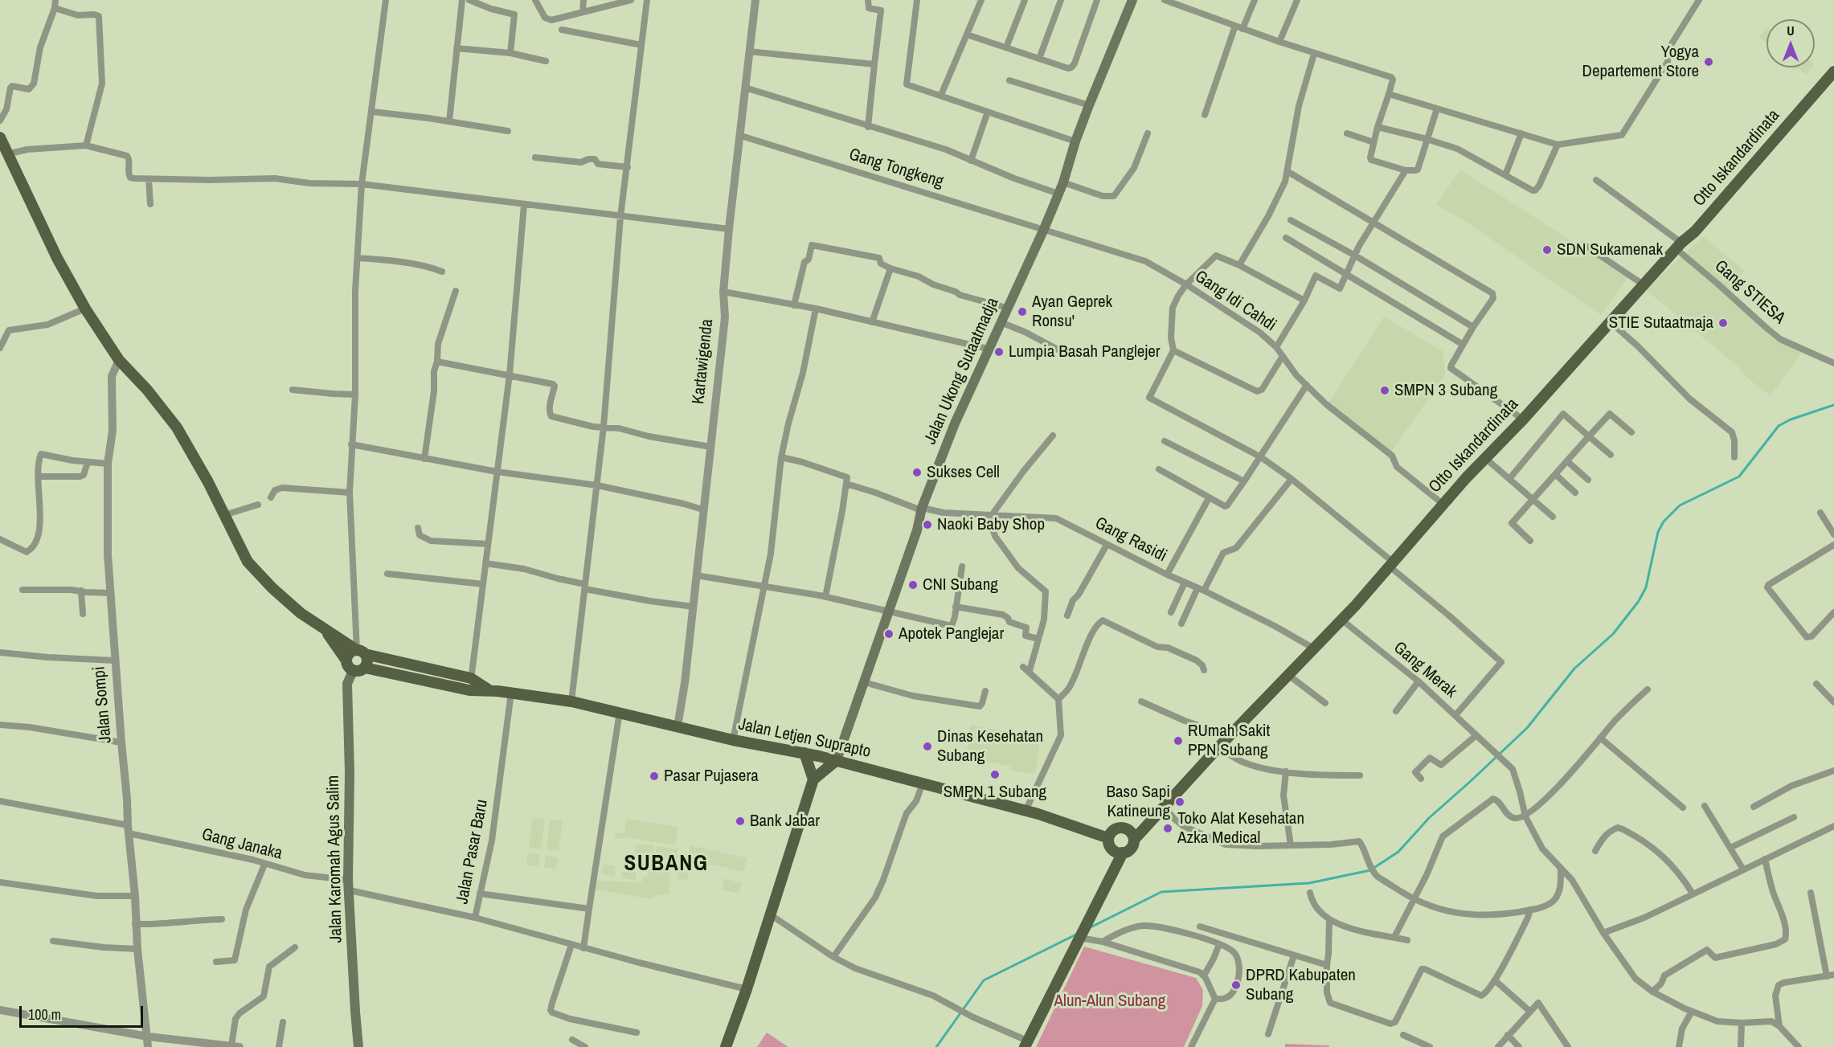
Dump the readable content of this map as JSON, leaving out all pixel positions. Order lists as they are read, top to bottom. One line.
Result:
{"streets":{"main road":["Otto Iskandardinata","Jalan Ukong Sutaatmadja","Jalan Letjen Suprapto","Jalan Karomah Agus Salim"],"street":["Gang Tongkeng","Gang STIESA","Gang Idi Cahdi","Kartawigenda","Gang Rasidi","Gang Merak","Jalan Sompi","Gang Janaka","Jalan Pasar Baru"]},"crossings":[["Otto Iskandardinata","Gang STIESA"],["Otto Iskandardinata","Gang Idi Cahdi"],["Otto Iskandardinata","Gang Rasidi"],["Otto Iskandardinata","Gang Merak"],["Otto Iskandardinata","Jalan Letjen Suprapto"],["Gang Tongkeng","Gang Idi Cahdi"],["Gang Tongkeng","Kartawigenda"],["Gang Tongkeng","Jalan Ukong Sutaatmadja"],["Gang Idi Cahdi","Jalan Ukong Sutaatmadja"],["Kartawigenda","Jalan Letjen Suprapto"],["Jalan Ukong Sutaatmadja","Gang Rasidi"],["Jalan Ukong Sutaatmadja","Jalan Letjen Suprapto"],["Jalan Sompi","Jalan Letjen Suprapto"],["Jalan Sompi","Gang Janaka"],["Jalan Letjen Suprapto","Jalan Pasar Baru"],["Jalan Letjen Suprapto","Jalan Karomah Agus Salim"],["Gang Janaka","Jalan Pasar Baru"],["Gang Janaka","Jalan Karomah Agus Salim"],["Jalan Pasar Baru","Jalan Karomah Agus Salim"]],"districts":["SUBANG"],"parks":["Alun-Alun Subang"],"places":["Yogya Departement Store","SDN Sukamenak","Ayan Geprek Ronsu'","STIE Sutaatmaja","Lumpia Basah Panglejer","SMPN 3 Subang","Sukses Cell","Naoki Baby Shop","CNI Subang","Apotek Panglejar","RUmah Sakit PPN Subang","Dinas Kesehatan Subang","SMPN 1 Subang","Pasar Pujasera","Baso Sapi Katineung","Bank Jabar","Toko Alat Kesehatan Azka Medical","DPRD Kabupaten Subang"],"scale_bar":"100 m","north":"top"}
